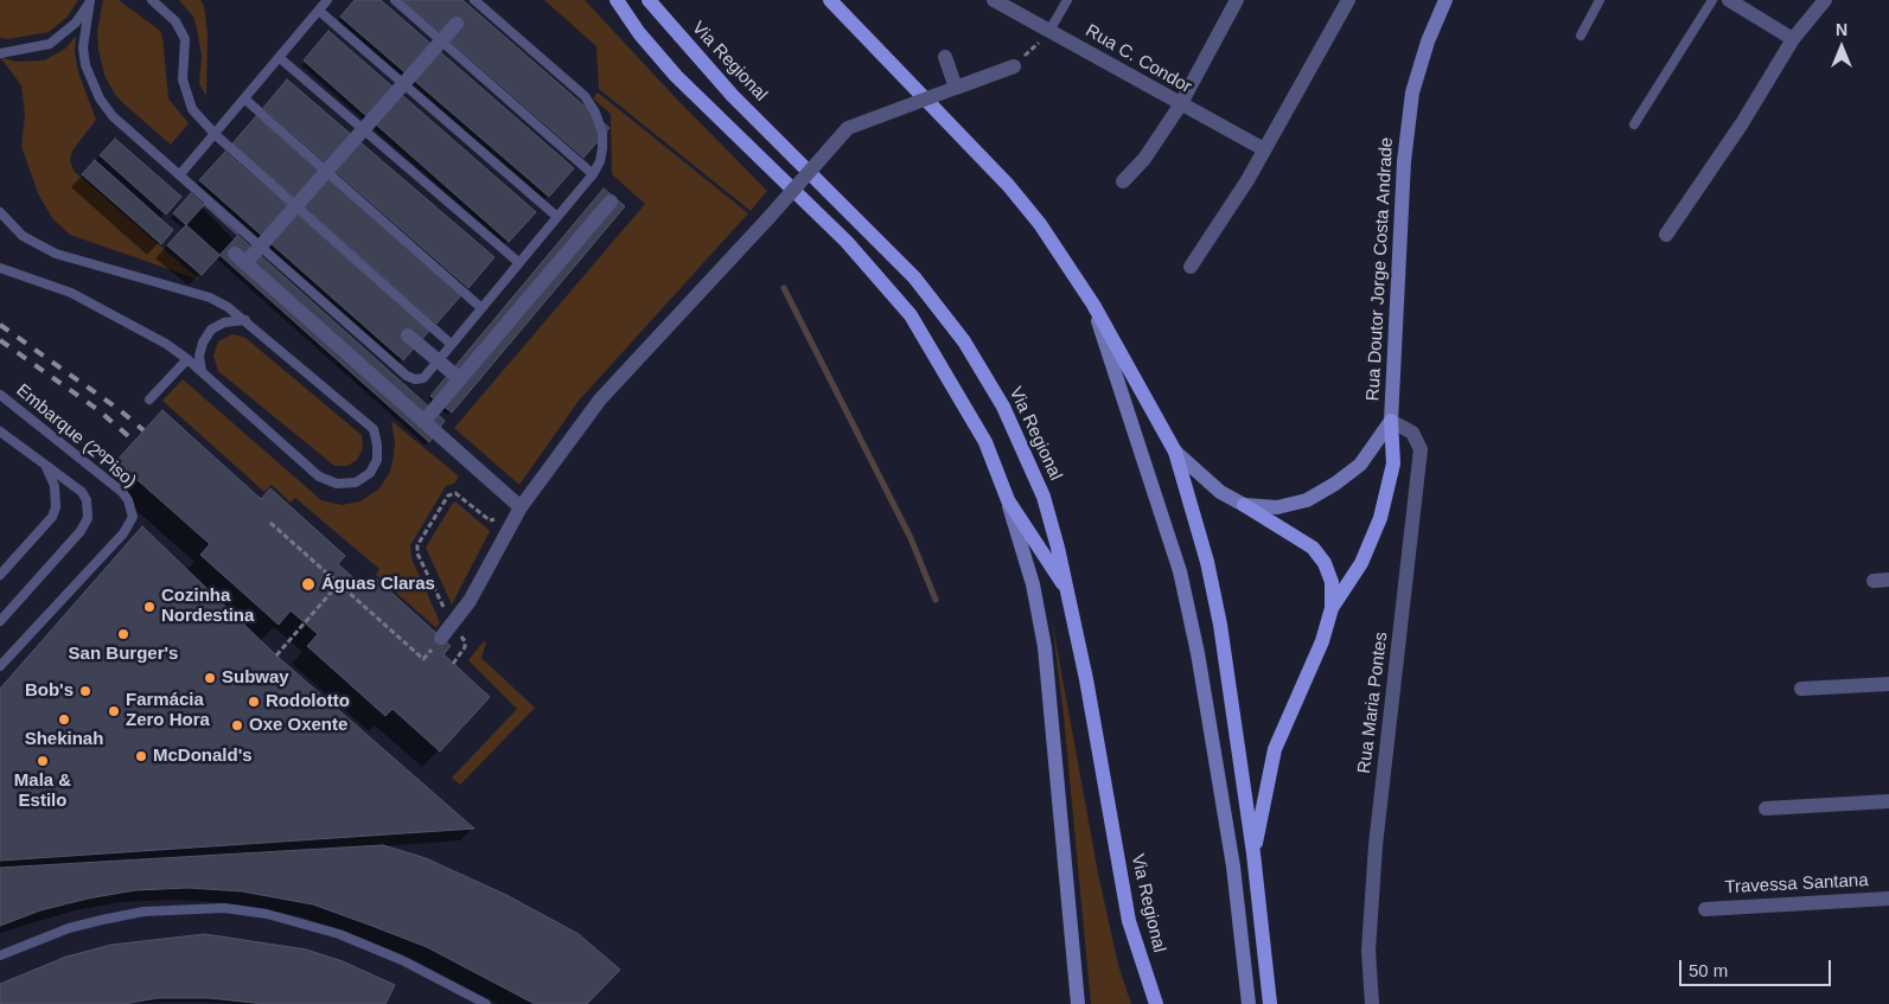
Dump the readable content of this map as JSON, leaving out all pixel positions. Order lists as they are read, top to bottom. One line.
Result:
{"streets":{"main road":["Via Regional","Rua Doutor Jorge Costa Andrade"],"street":["Rua C. Condor","Rua Maria Pontes","Travessa Santana"],"lane":["Embarque (2ºPiso)"]},"crossings":[["Rua Doutor Jorge Costa Andrade","Rua Maria Pontes"]],"places":["Águas Claras","Cozinha Nordestina","San Burger's","Subway","Bob's","Rodolotto","Farmácia Zero Hora","Shekinah","Oxe Oxente","McDonald's","Mala & Estilo"],"scale_bar":"50 m","north":"top"}
